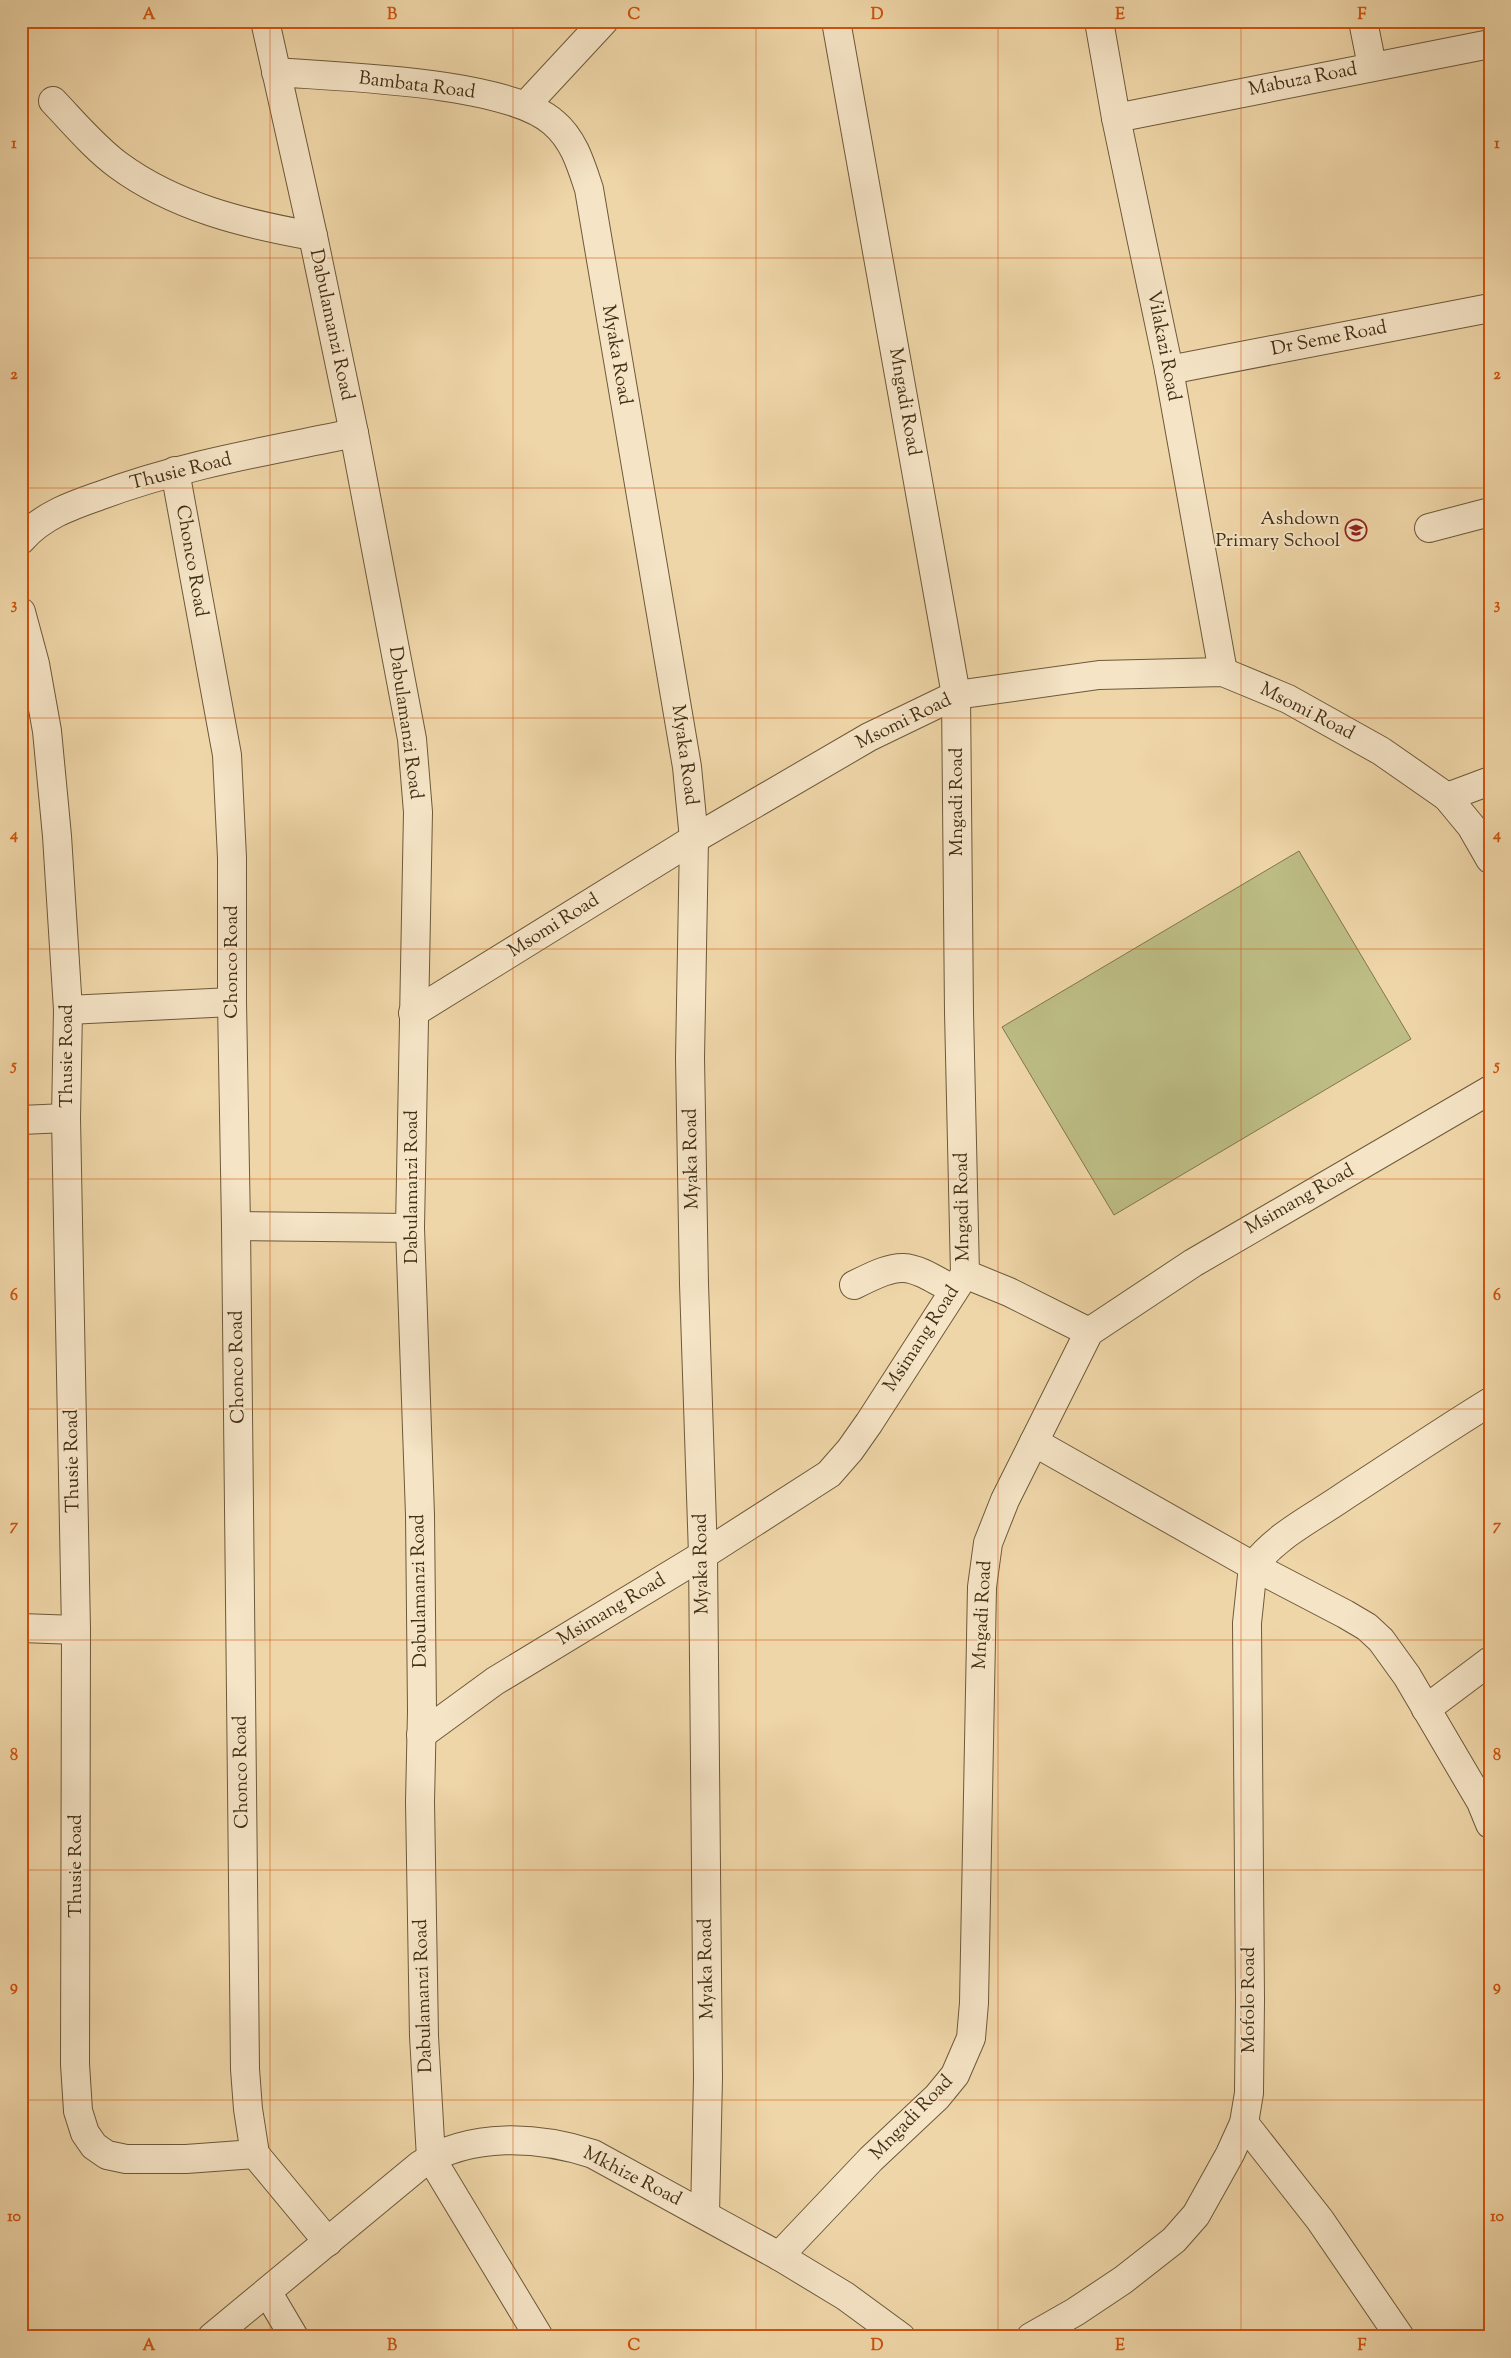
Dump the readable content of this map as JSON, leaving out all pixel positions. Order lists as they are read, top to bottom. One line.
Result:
{"streets":{"street":["Mabuza Road","Bambata Road","Dabulamanzi Road","Dr Seme Road","Vilakazi Road","Myaka Road","Mngadi Road","Thusie Road","Chonco Road","Msomi Road","Msimang Road","Mofolo Road","Mkhize Road"]},"crossings":[["Mabuza Road","Vilakazi Road"],["Bambata Road","Dabulamanzi Road"],["Bambata Road","Myaka Road"],["Dabulamanzi Road","Thusie Road"],["Dabulamanzi Road","Msomi Road"],["Dabulamanzi Road","Msimang Road"],["Dabulamanzi Road","Mkhize Road"],["Dr Seme Road","Vilakazi Road"],["Vilakazi Road","Msomi Road"],["Myaka Road","Msomi Road"],["Myaka Road","Msimang Road"],["Myaka Road","Mkhize Road"],["Mngadi Road","Msomi Road"],["Mngadi Road","Msimang Road"],["Mngadi Road","Mkhize Road"],["Thusie Road","Chonco Road"]],"places":{"school or university":["Ashdown Primary School"]},"grid":{"columns":["A","B","C","D","E","F"],"rows":["1","2","3","4","5","6","7","8","9","10"]}}
